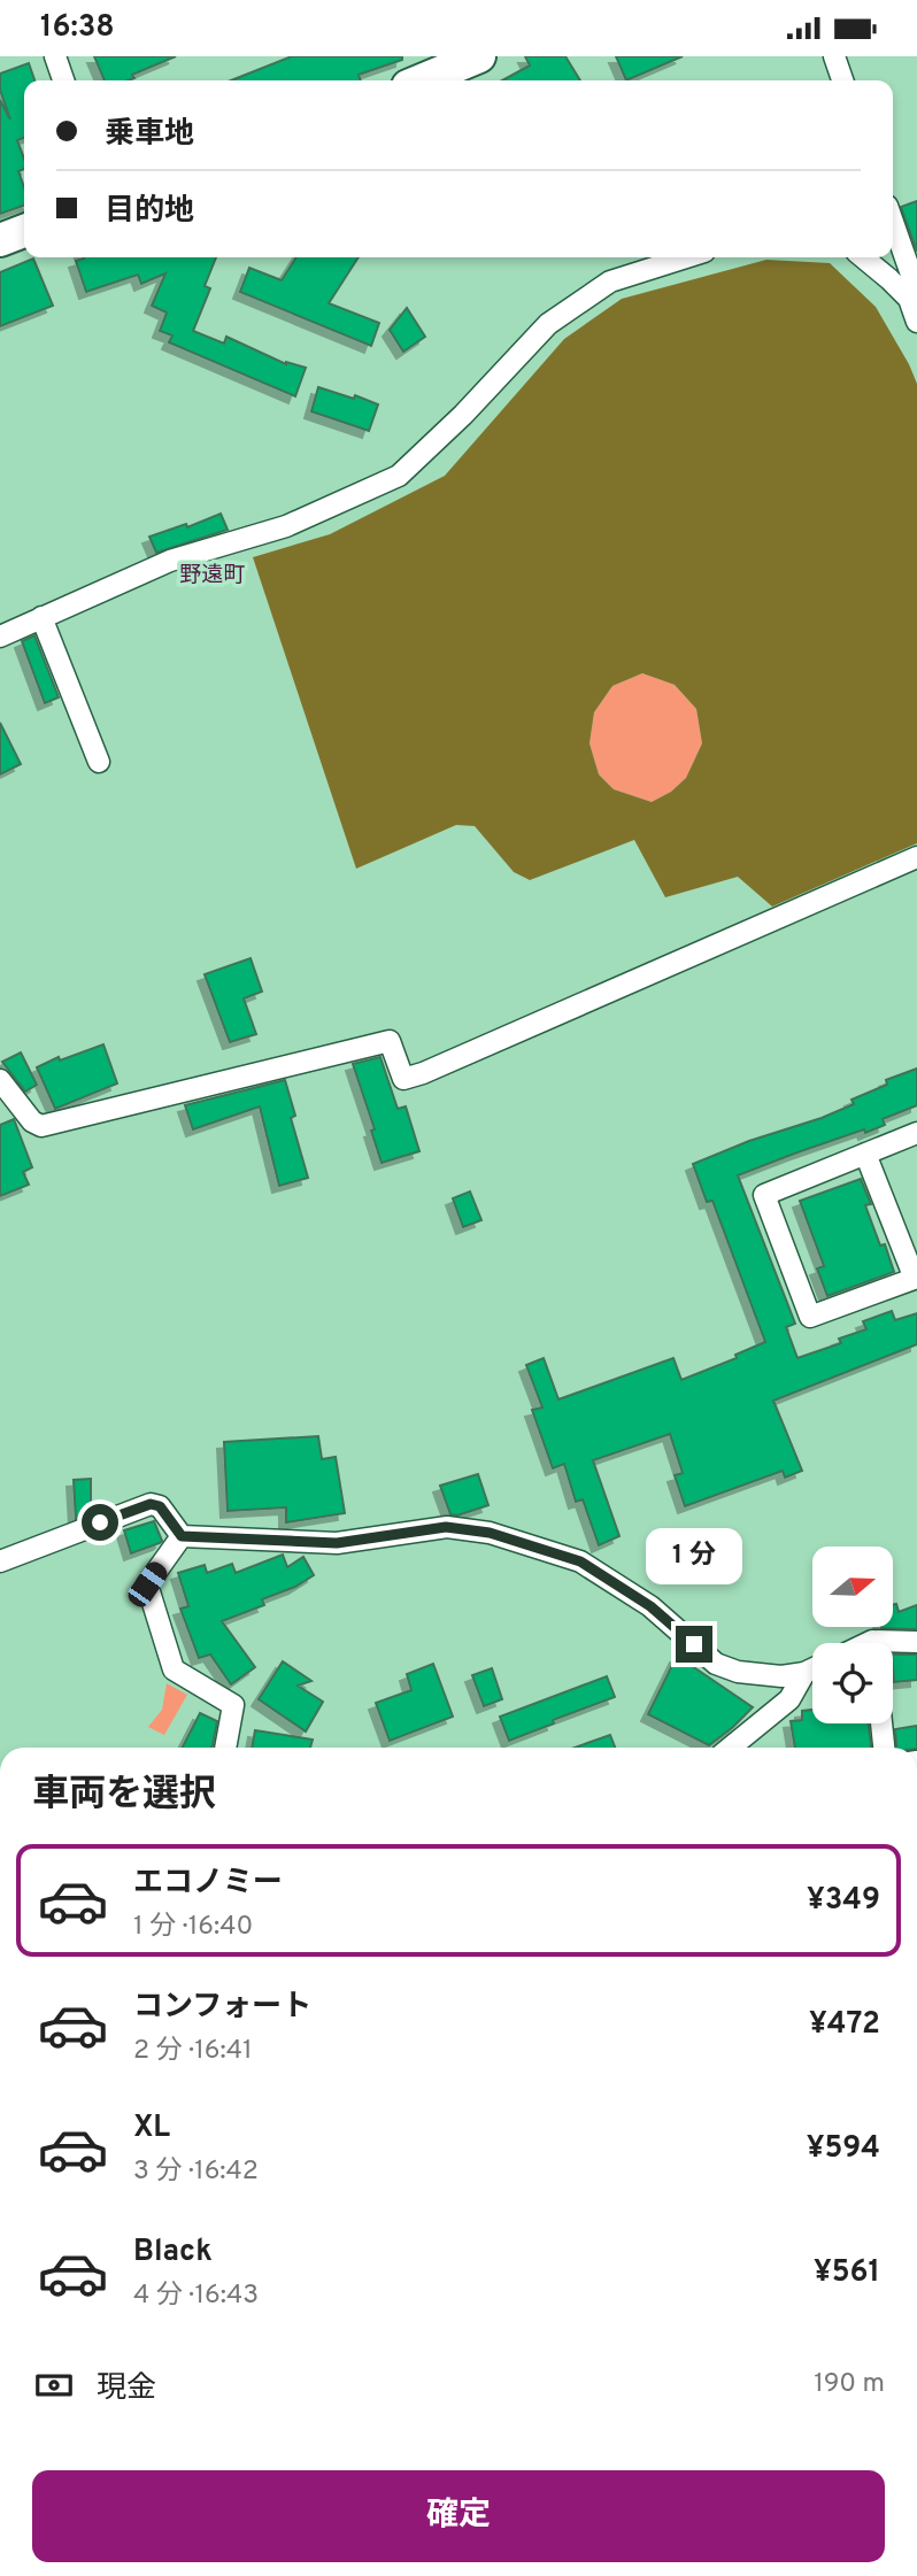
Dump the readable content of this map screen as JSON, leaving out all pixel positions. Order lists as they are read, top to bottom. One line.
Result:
{"districts":["野遠町"],"north":"right","page":{"status":"16:38","banner":["乗車地","目的地"],"bubble":"1 分","heading":"車両を選択","list":[{"name":"エコノミー","note":"1 分 · 16:40","value":"¥349"},{"name":"コンフォート","note":"2 分 · 16:41","value":"¥472"},{"name":"XL","note":"3 分 · 16:42","value":"¥594"},{"name":"Black","note":"4 分 · 16:43","value":"¥561"}],"pay":["現金","190 m"],"buttons":"確定"}}
